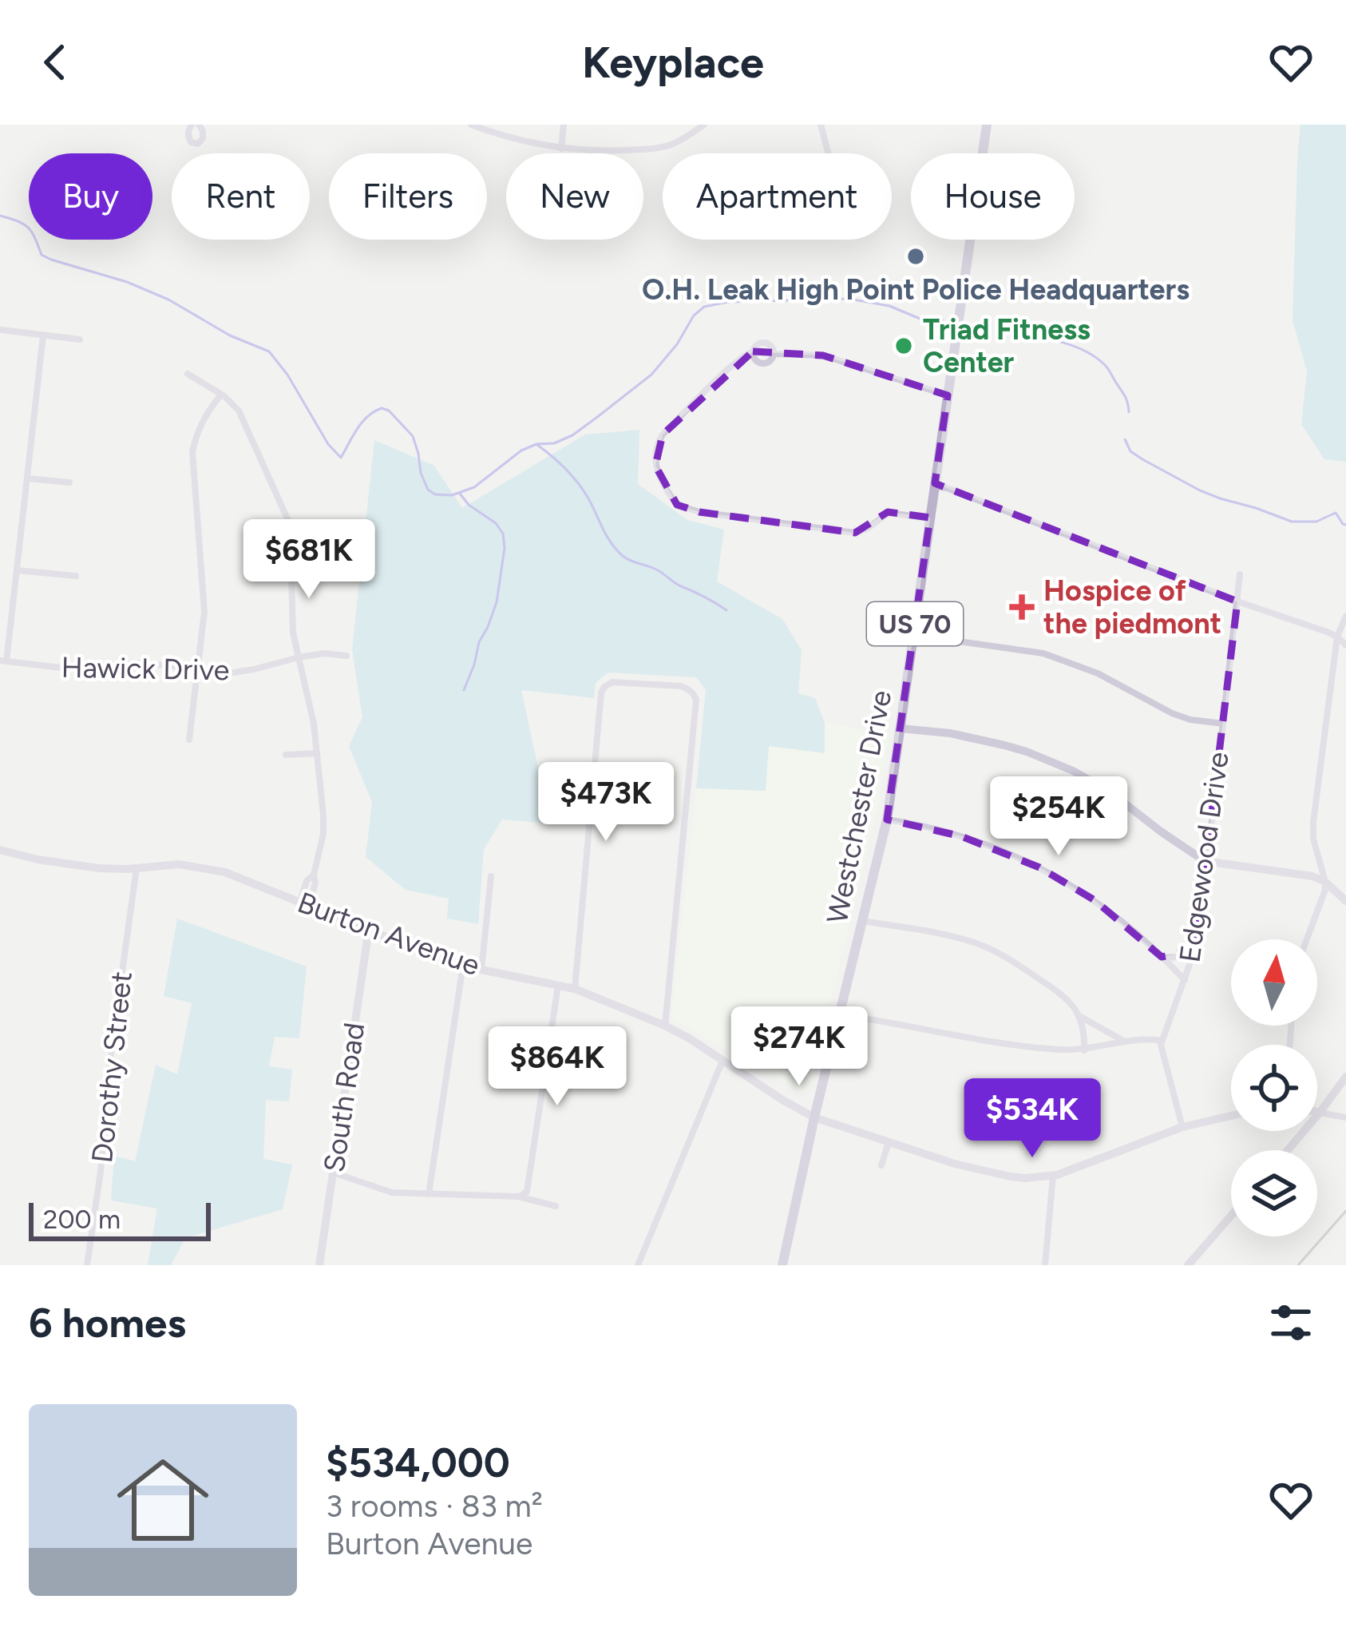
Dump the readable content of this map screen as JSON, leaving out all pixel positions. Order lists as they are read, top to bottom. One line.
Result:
{"streets":{"main road":["US 70","Westchester Drive"],"street":["Hawick Drive","Edgewood Drive","Burton Avenue","Dorothy Street","South Road"]},"crossings":[["Westchester Drive","Burton Avenue"],["Burton Avenue","Dorothy Street"],["Burton Avenue","South Road"]],"places":{"other":["O.H. Leak High Point Police Headquarters","Triad Fitness Center"],"health":["Hospice of the piedmont"]},"scale_bar":"200 m","north":"top","page":{"header":"Keyplace","chip":["Buy","Rent","Filters","New","Apartment","House"],"price":["$681K","$473K","$254K","$274K","$864K","$534K"],"scale":"200 m","heading":"6 homes","list":[{"name":"$534,000","note":"3 rooms · 83 m² · Burton Avenue"}]}}
